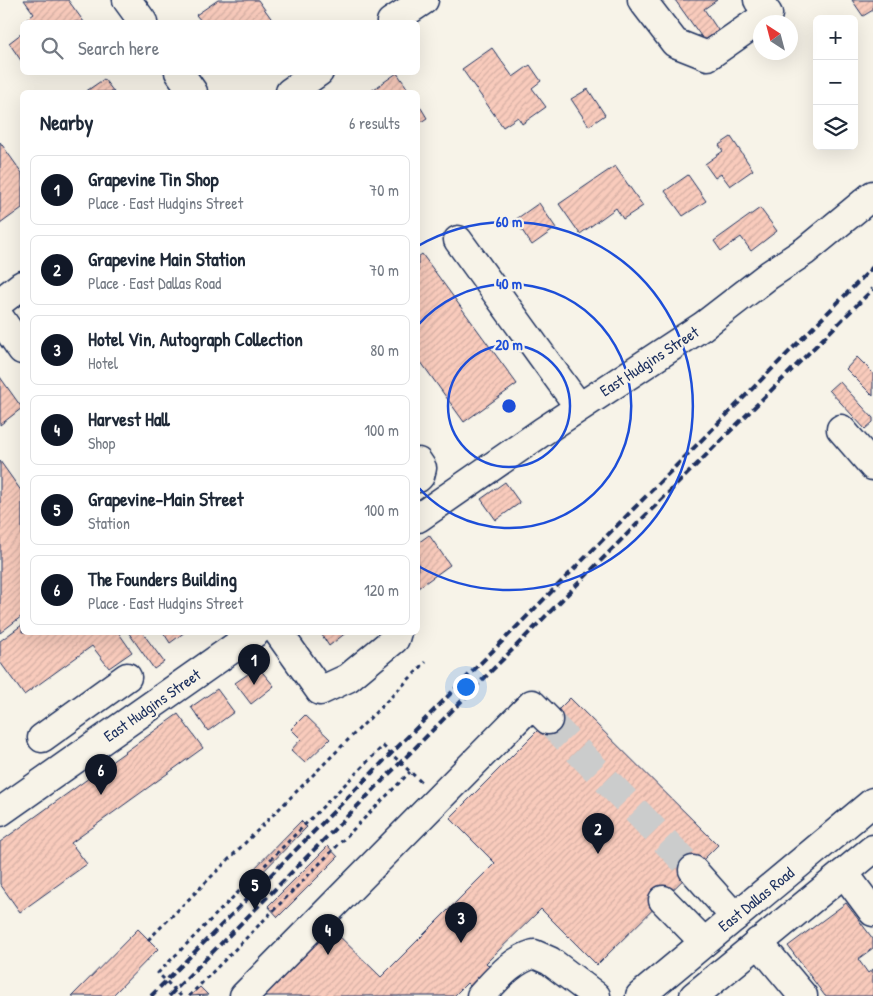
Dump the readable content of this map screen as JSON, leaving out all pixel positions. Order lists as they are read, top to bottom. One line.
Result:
{"streets":{"street":["East Hudgins Street","East Dallas Road"]},"north":"top left","page":{"map_buttons":["+","−"],"search":"Search here","heading":["Nearby","6 results"],"list":[{"mark":"1","name":"Grapevine Tin Shop","note":"Place · East Hudgins Street","value":"70 m"},{"mark":"2","name":"Grapevine Main Station","note":"Place · East Dallas Road","value":"70 m"},{"mark":"3","name":"Hotel Vin, Autograph Collection","note":"Hotel","value":"80 m"},{"mark":"4","name":"Harvest Hall","note":"Shop","value":"100 m"},{"mark":"5","name":"Grapevine-Main Street","note":"Station","value":"100 m"},{"mark":"6","name":"The Founders Building","note":"Place · East Hudgins Street","value":"120 m"}],"pins":["1","6","2","5","3","4"]},"rings":["60 m","40 m","20 m"]}
